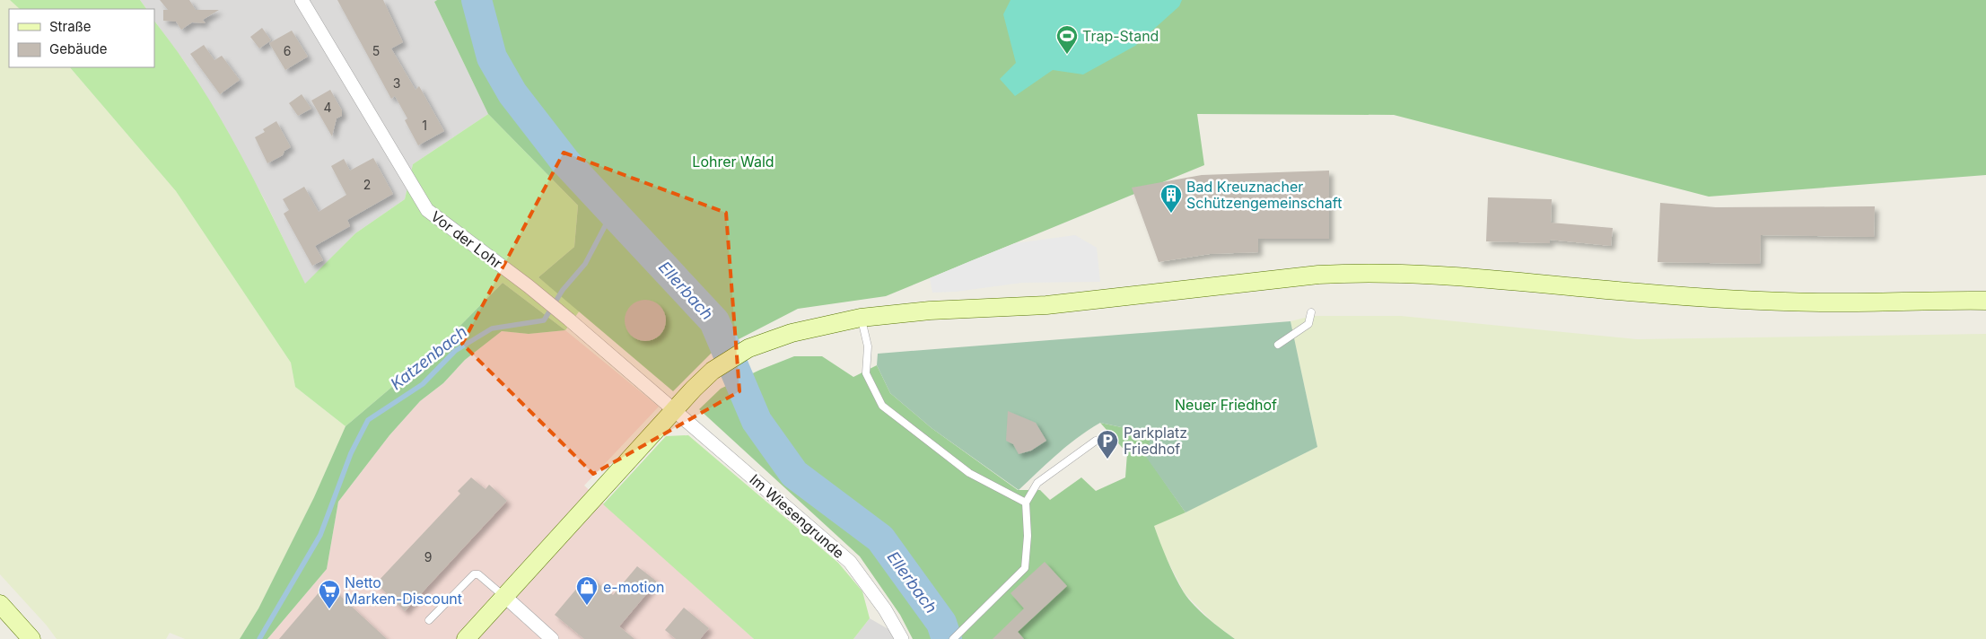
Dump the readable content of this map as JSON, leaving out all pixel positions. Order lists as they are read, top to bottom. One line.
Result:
{"streets":{"street":["Vor der Lohr","Im Wiesengrunde"]},"crossings":[["Vor der Lohr","Im Wiesengrunde"]],"water":["Ellerbach","Katzenbach"],"parks":["Lohrer Wald","Neuer Friedhof"],"places":{"sports":["Trap-Stand"],"building":["Bad Kreuznacher Schützengemeinschaft"],"parking":["Parkplatz Friedhof"],"shop":["e-motion"],"supermarket":["Netto Marken-Discount"]},"house_numbers":["6","5","3","4","1","2","9"],"legend":["Straße","Gebäude"]}
